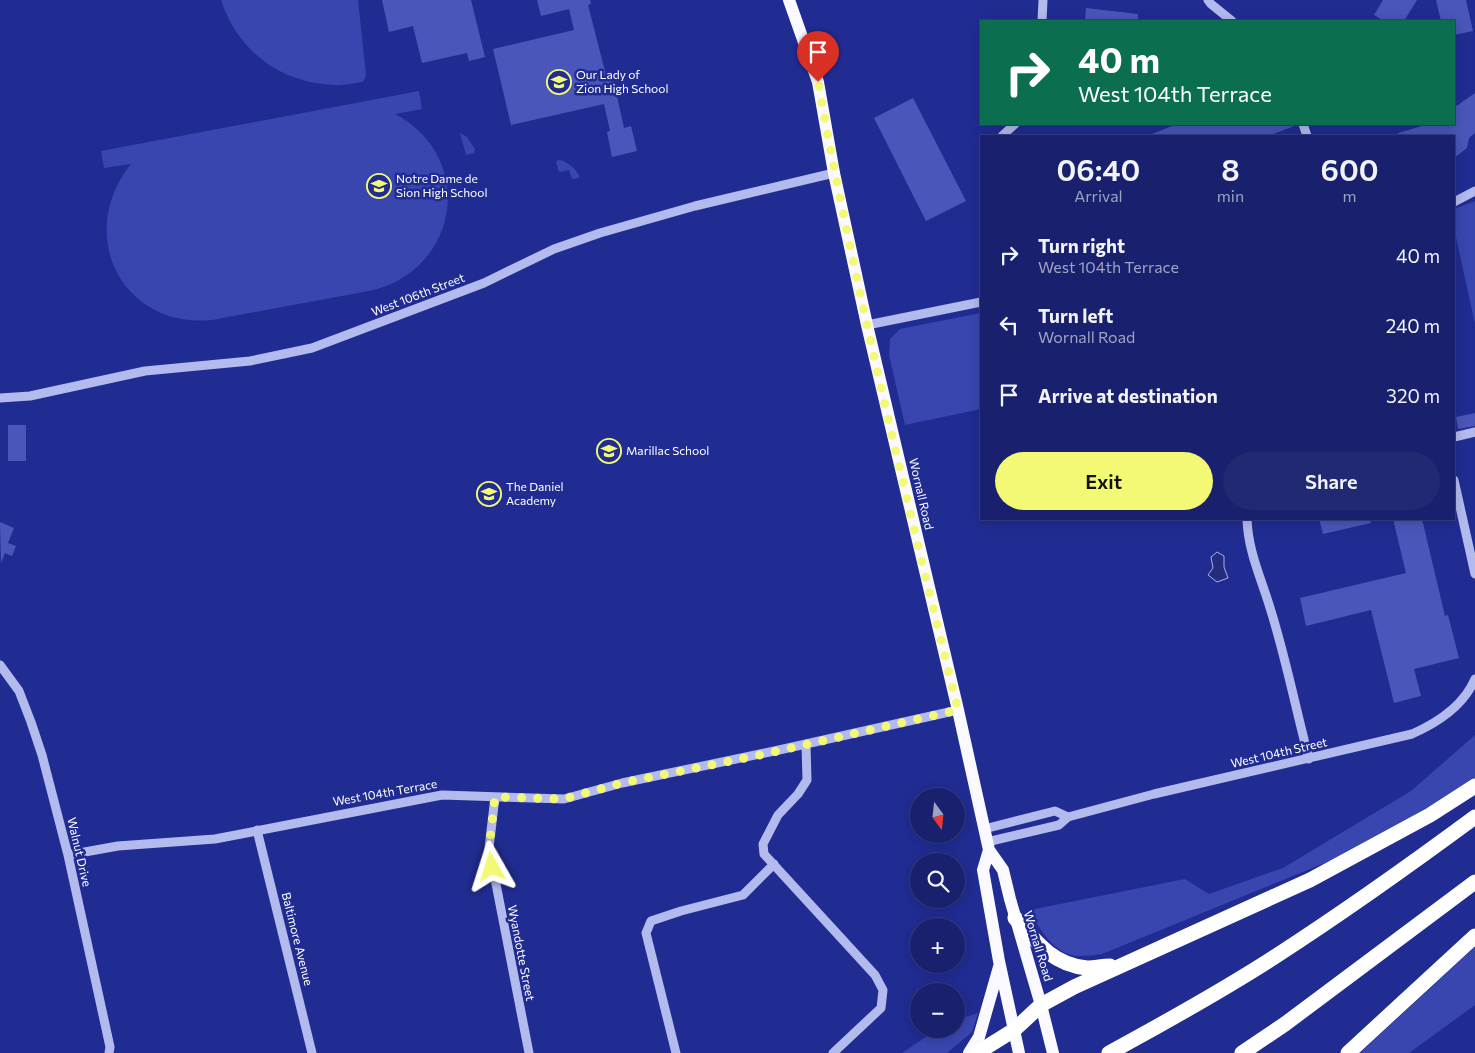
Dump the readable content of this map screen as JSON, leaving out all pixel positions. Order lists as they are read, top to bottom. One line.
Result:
{"streets":{"main road":["Wornall Road"],"street":["West 106th Street","West 104th Street","West 104th Terrace","Walnut Drive","Baltimore Avenue","Wyandotte Street"]},"crossings":[["West 106th Street","Wornall Road"],["Wornall Road","West 104th Street"],["Wornall Road","West 104th Terrace"],["West 104th Terrace","Walnut Drive"],["West 104th Terrace","Baltimore Avenue"],["West 104th Terrace","Wyandotte Street"]],"places":{"school or university":["Our Lady of Zion High School","Notre Dame de Sion High School","Marillac School","The Daniel Academy"]},"north":"bottom","page":{"turn":["40 m","West 104th Terrace"],"eta":["06:40","Arrival","8","min","600","m"],"list":[{"name":"Turn right","note":"West 104th Terrace","value":"40 m"},{"name":"Turn left","note":"Wornall Road","value":"240 m"},{"name":"Arrive at destination","value":"320 m"}],"buttons":["Exit","Share"],"map_buttons":["+","−"]}}
